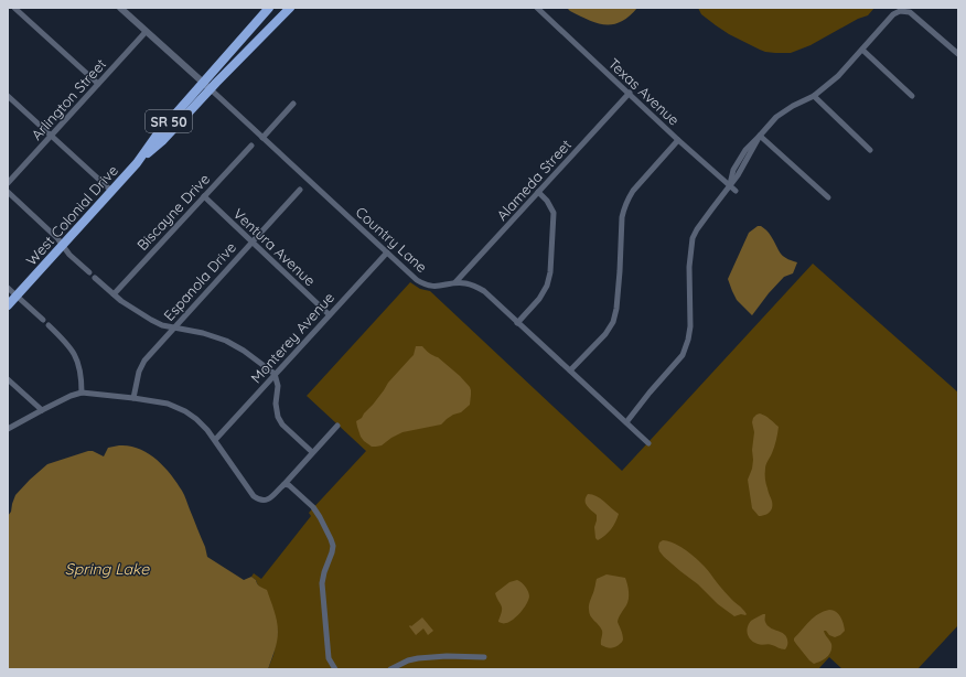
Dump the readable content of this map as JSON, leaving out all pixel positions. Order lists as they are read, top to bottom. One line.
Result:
{"streets":{"highway":["SR 50","West Colonial Drive"],"street":["Texas Avenue","Arlington Street","Alameda Street","Biscayne Drive","Country Lane","Ventura Avenue","Espanola Drive","Monterey Avenue"]},"crossings":[["Texas Avenue","Alameda Street"],["Alameda Street","Country Lane"],["Biscayne Drive","Ventura Avenue"],["West Colonial Drive","Country Lane"],["Country Lane","Monterey Avenue"],["Ventura Avenue","Espanola Drive"],["Ventura Avenue","Monterey Avenue"]],"water":["Spring Lake"]}
